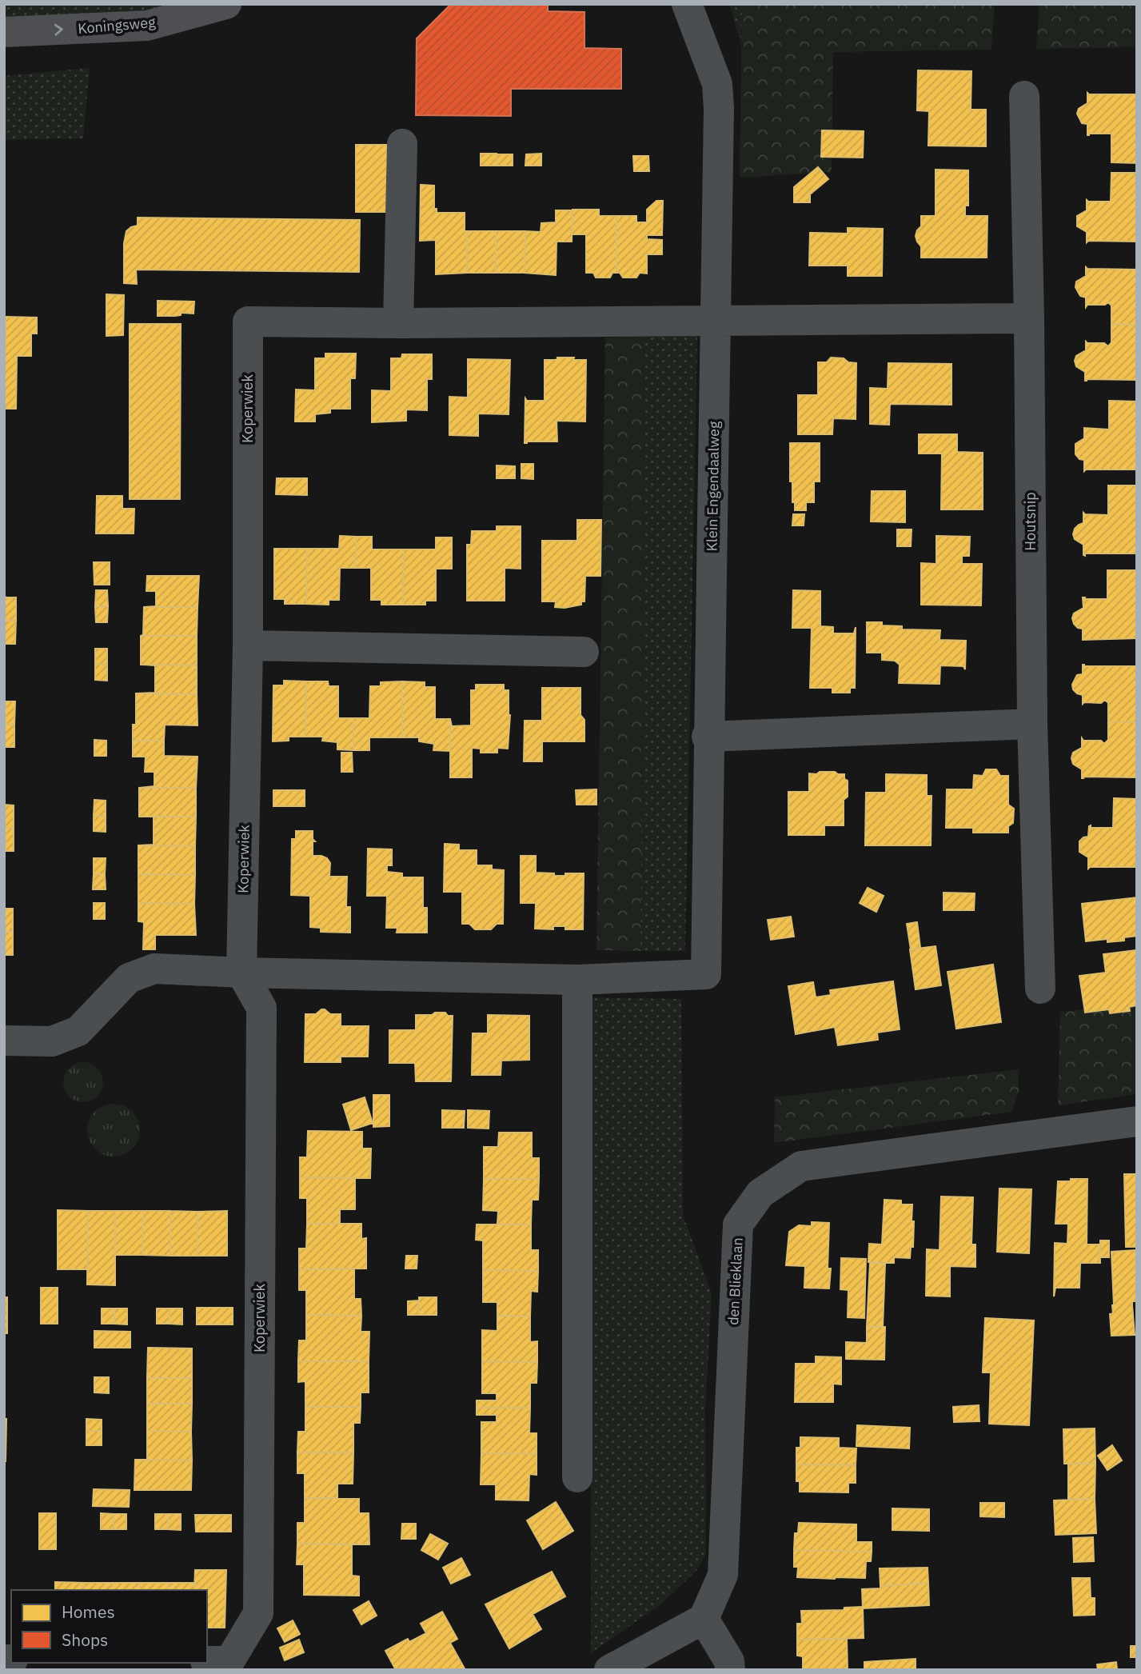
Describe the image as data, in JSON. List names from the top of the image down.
{
  "streets": {
    "main road": ["Koningsweg"],
    "street": [
      "Koperwiek",
      "Klein Engendaalweg",
      "Houtsnip",
      "den Blieklaan"
    ]
  },
  "crossings": [
    ["Koperwiek", "Klein Engendaalweg"]
  ],
  "one_way": ["Koningsweg"],
  "legend": ["Homes", "Shops"]
}
